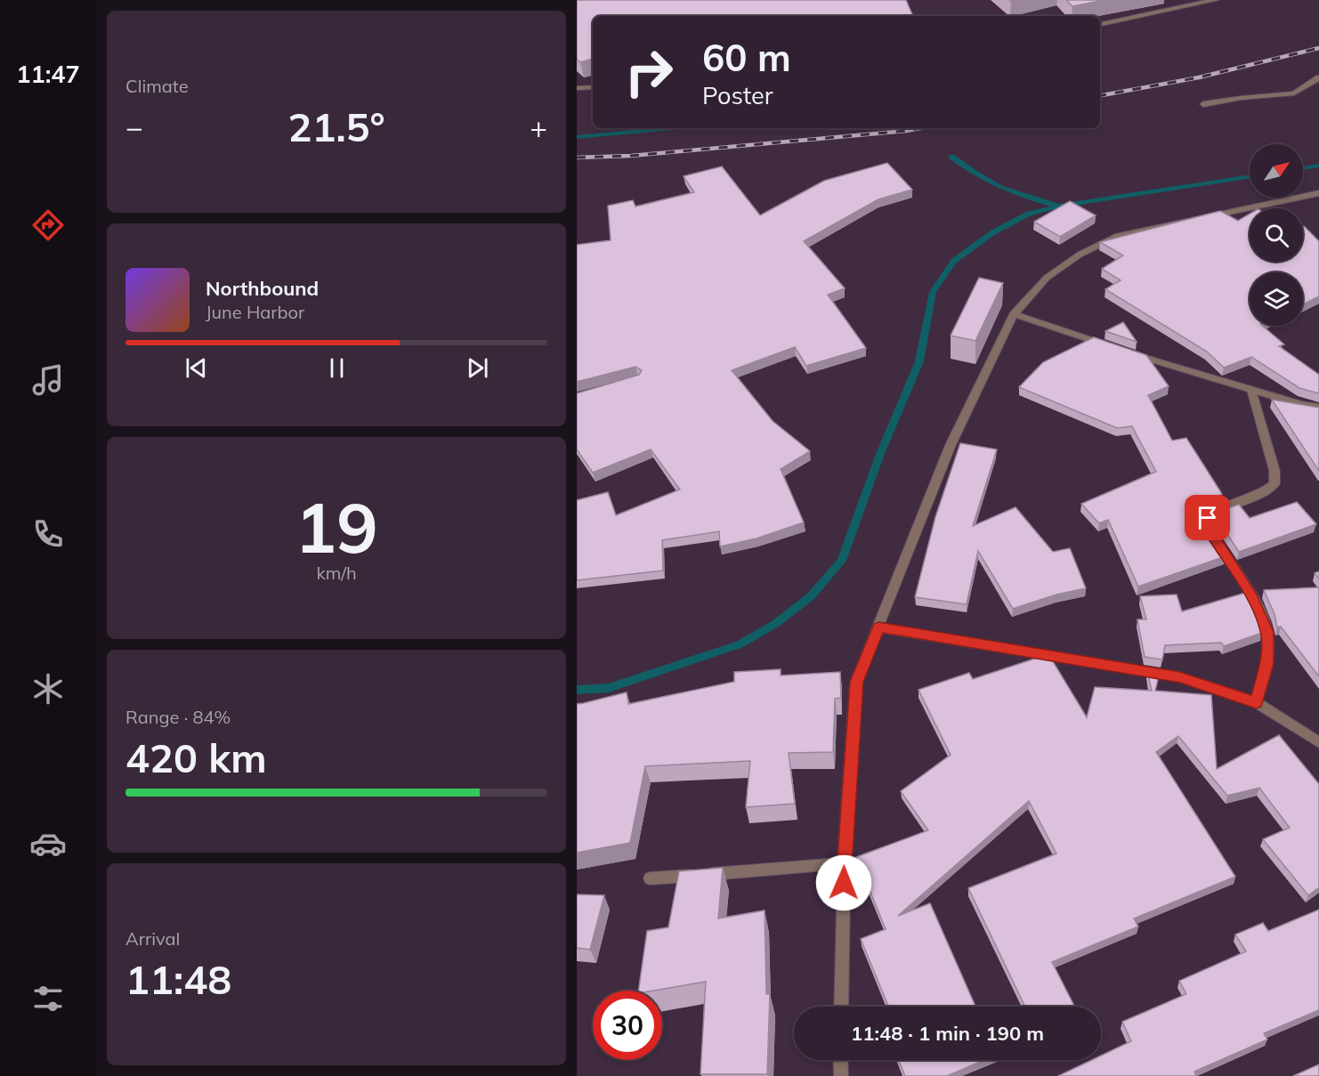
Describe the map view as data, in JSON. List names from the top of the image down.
{
  "north": "top right",
  "page": {
    "tabs": "11:47",
    "tile": [
      "Climate",
      ["19", "km/h"],
      ["Range · 84%", "420 km"],
      ["Arrival", "11:48"]
    ],
    "turn": ["60 m", "Poster"],
    "heat": ["−", "21.5°", "+"],
    "song": ["Northbound", "June Harbor"],
    "limit": "30",
    "trip": "11:48 · 1 min · 190 m"
  }
}
